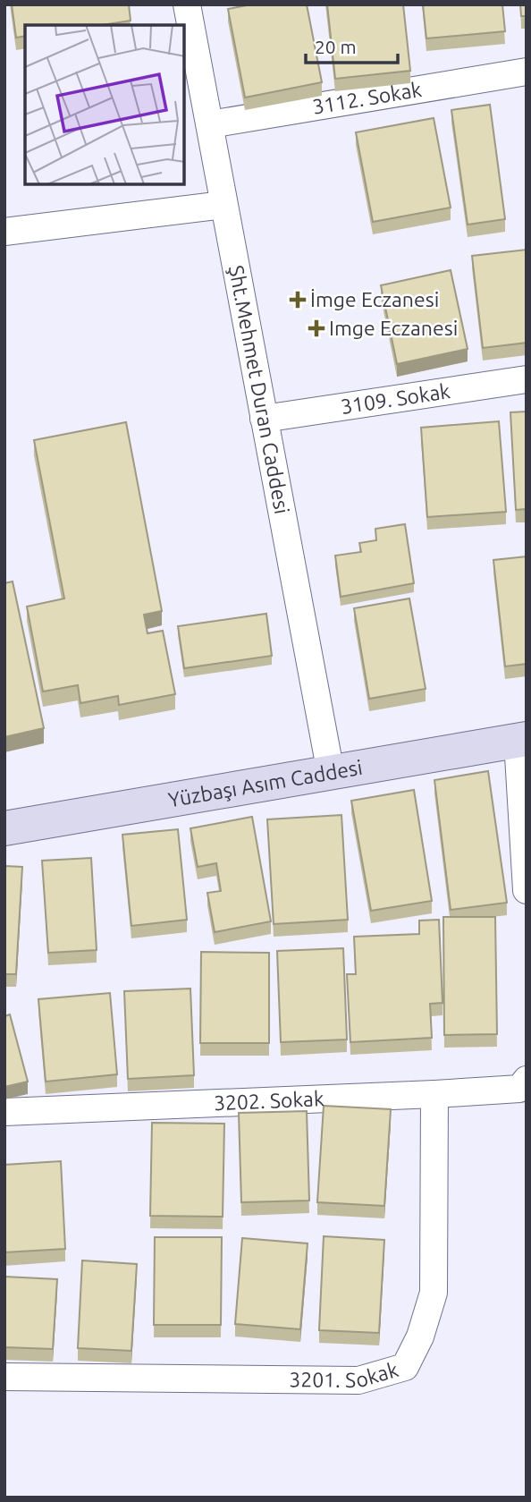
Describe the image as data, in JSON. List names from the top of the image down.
{
  "streets": {
    "main road": ["Yüzbaşı Asım Caddesi"],
    "street": [
      "3112. Sokak",
      "Şht.Mehmet Duran Caddesi",
      "3109. Sokak",
      "3202. Sokak",
      "3201. Sokak"
    ]
  },
  "crossings": [
    ["3112. Sokak", "Şht.Mehmet Duran Caddesi"],
    ["Şht.Mehmet Duran Caddesi", "3109. Sokak"],
    ["Şht.Mehmet Duran Caddesi", "Yüzbaşı Asım Caddesi"],
    ["3202. Sokak", "3201. Sokak"]
  ],
  "places": {
    "health": ["İmge Eczanesi", "Imge Eczanesi"]
  },
  "scale_bar": "20 m"
}
